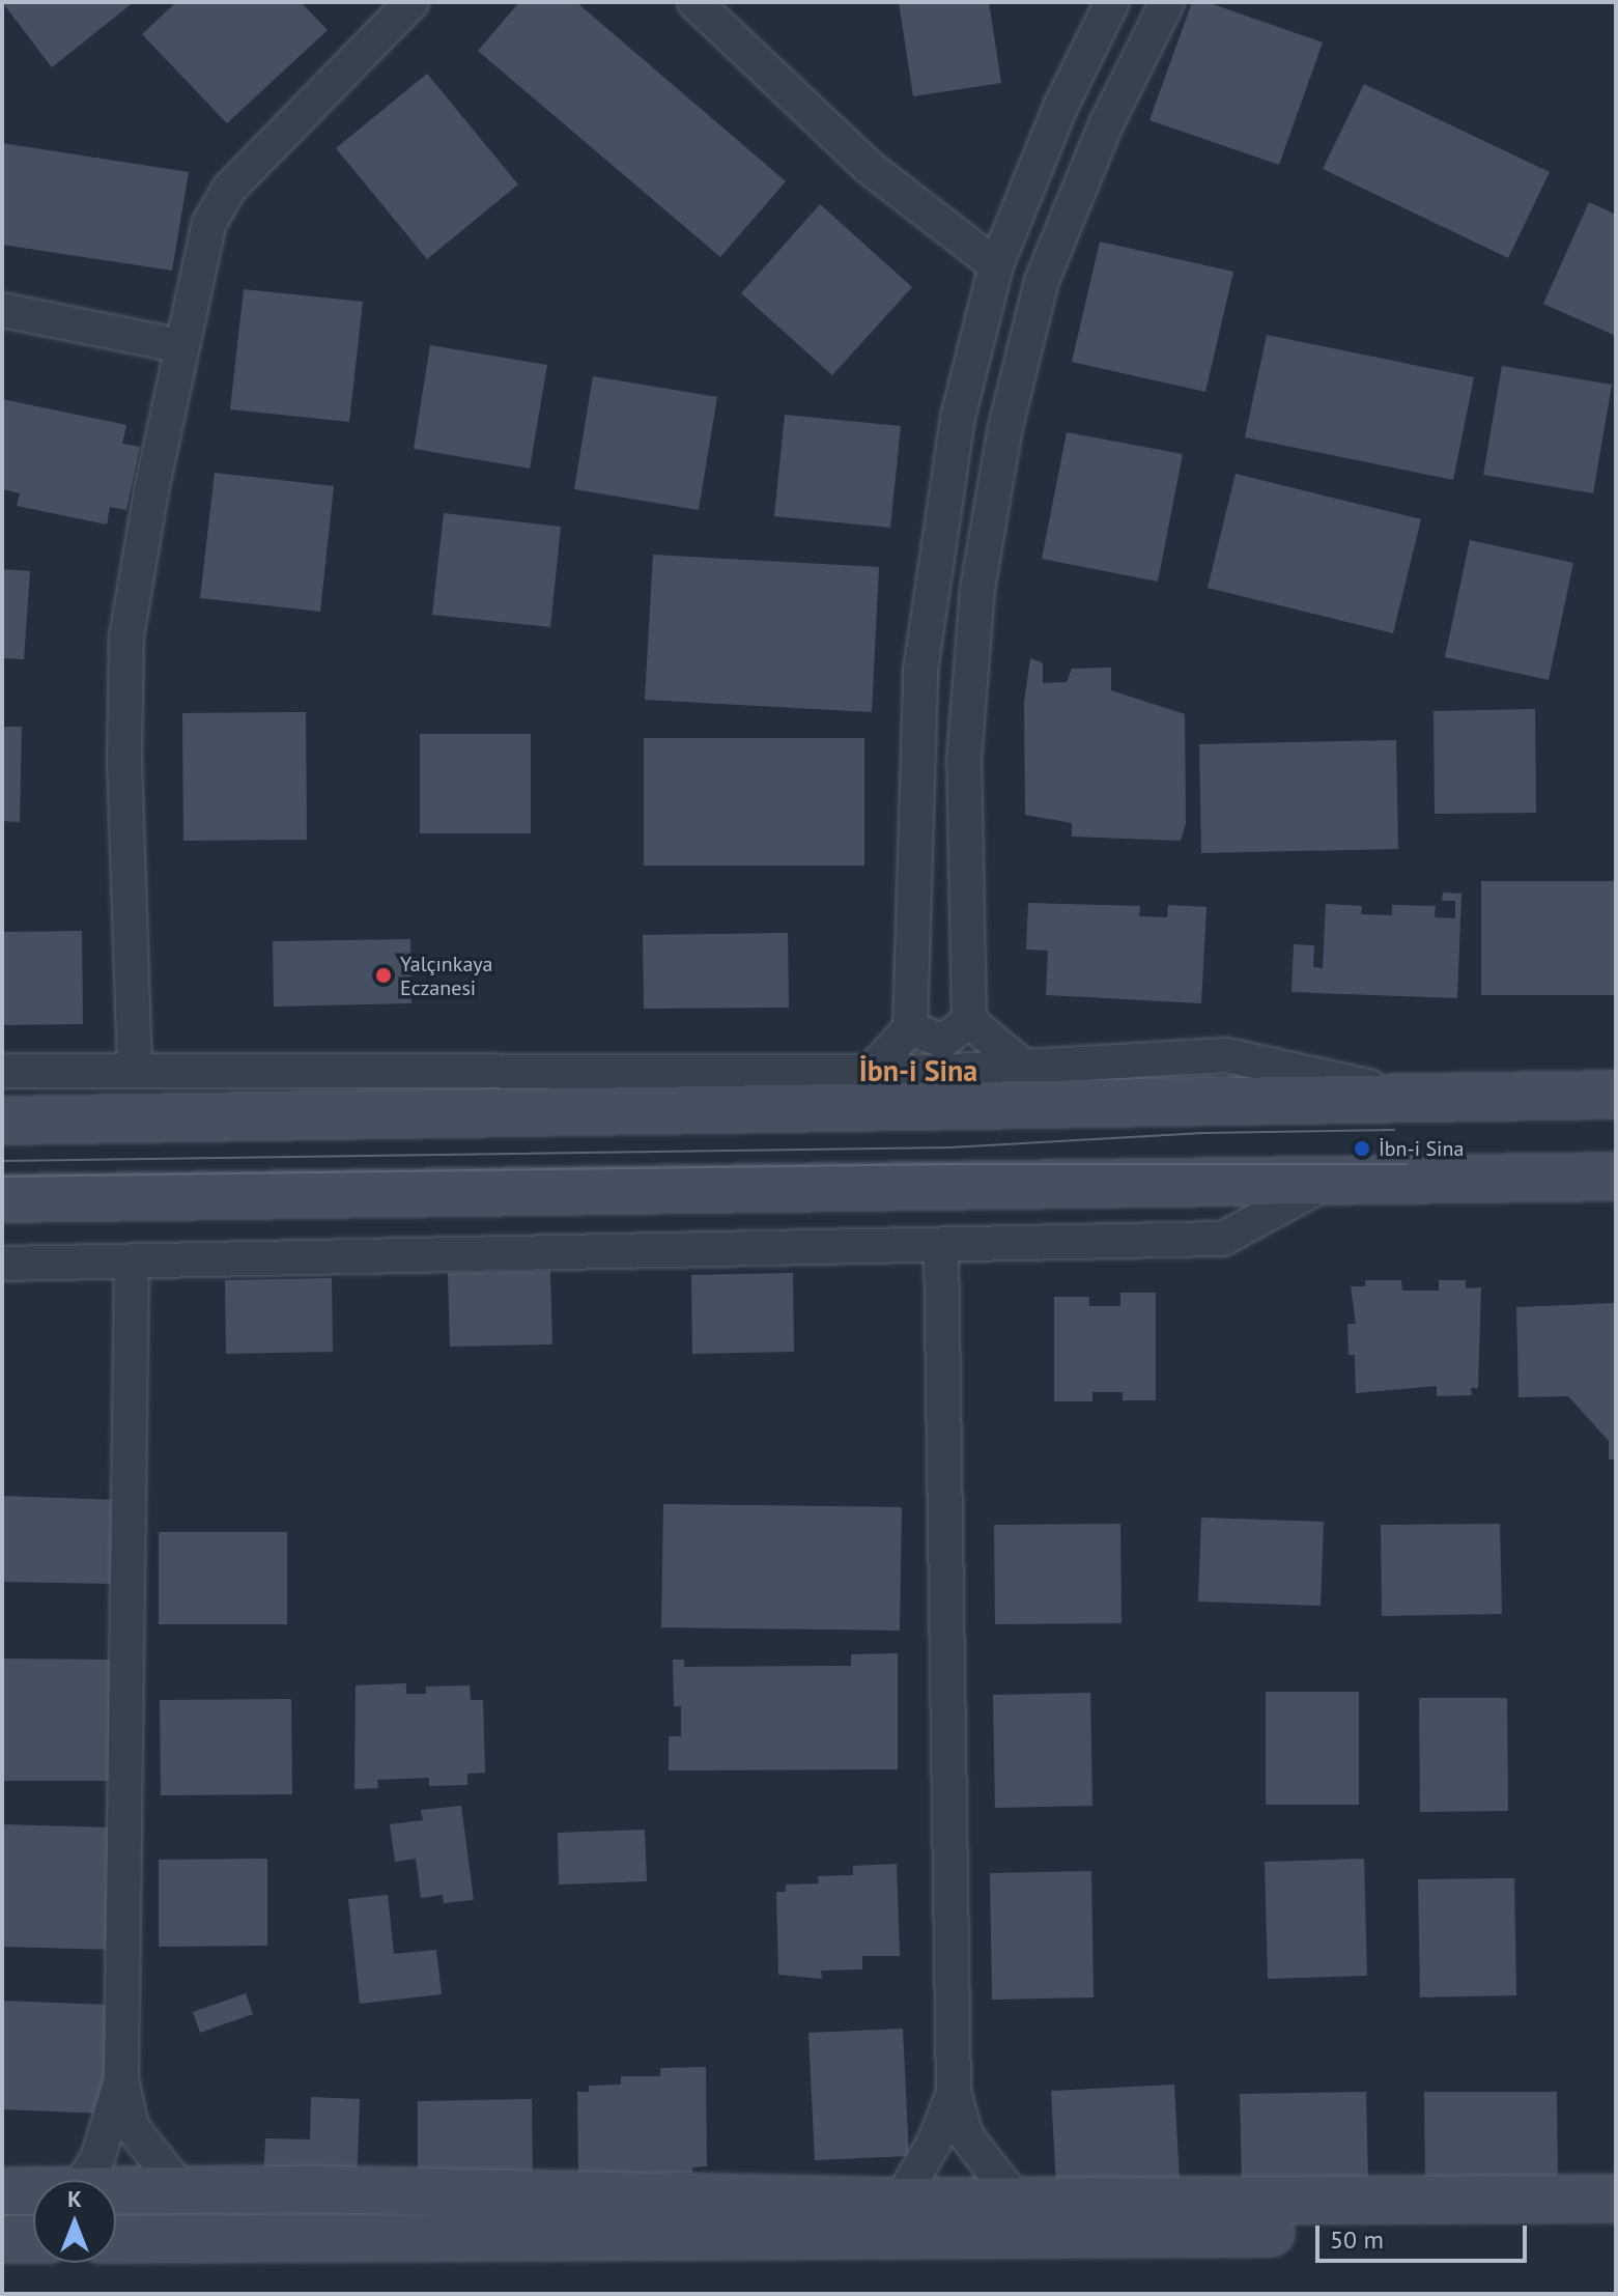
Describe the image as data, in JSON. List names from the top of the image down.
{
  "districts": ["İbn-i Sina"],
  "places": ["Yalçınkaya Eczanesi", "İbn-i Sina"],
  "scale_bar": "50 m",
  "north": "top"
}
